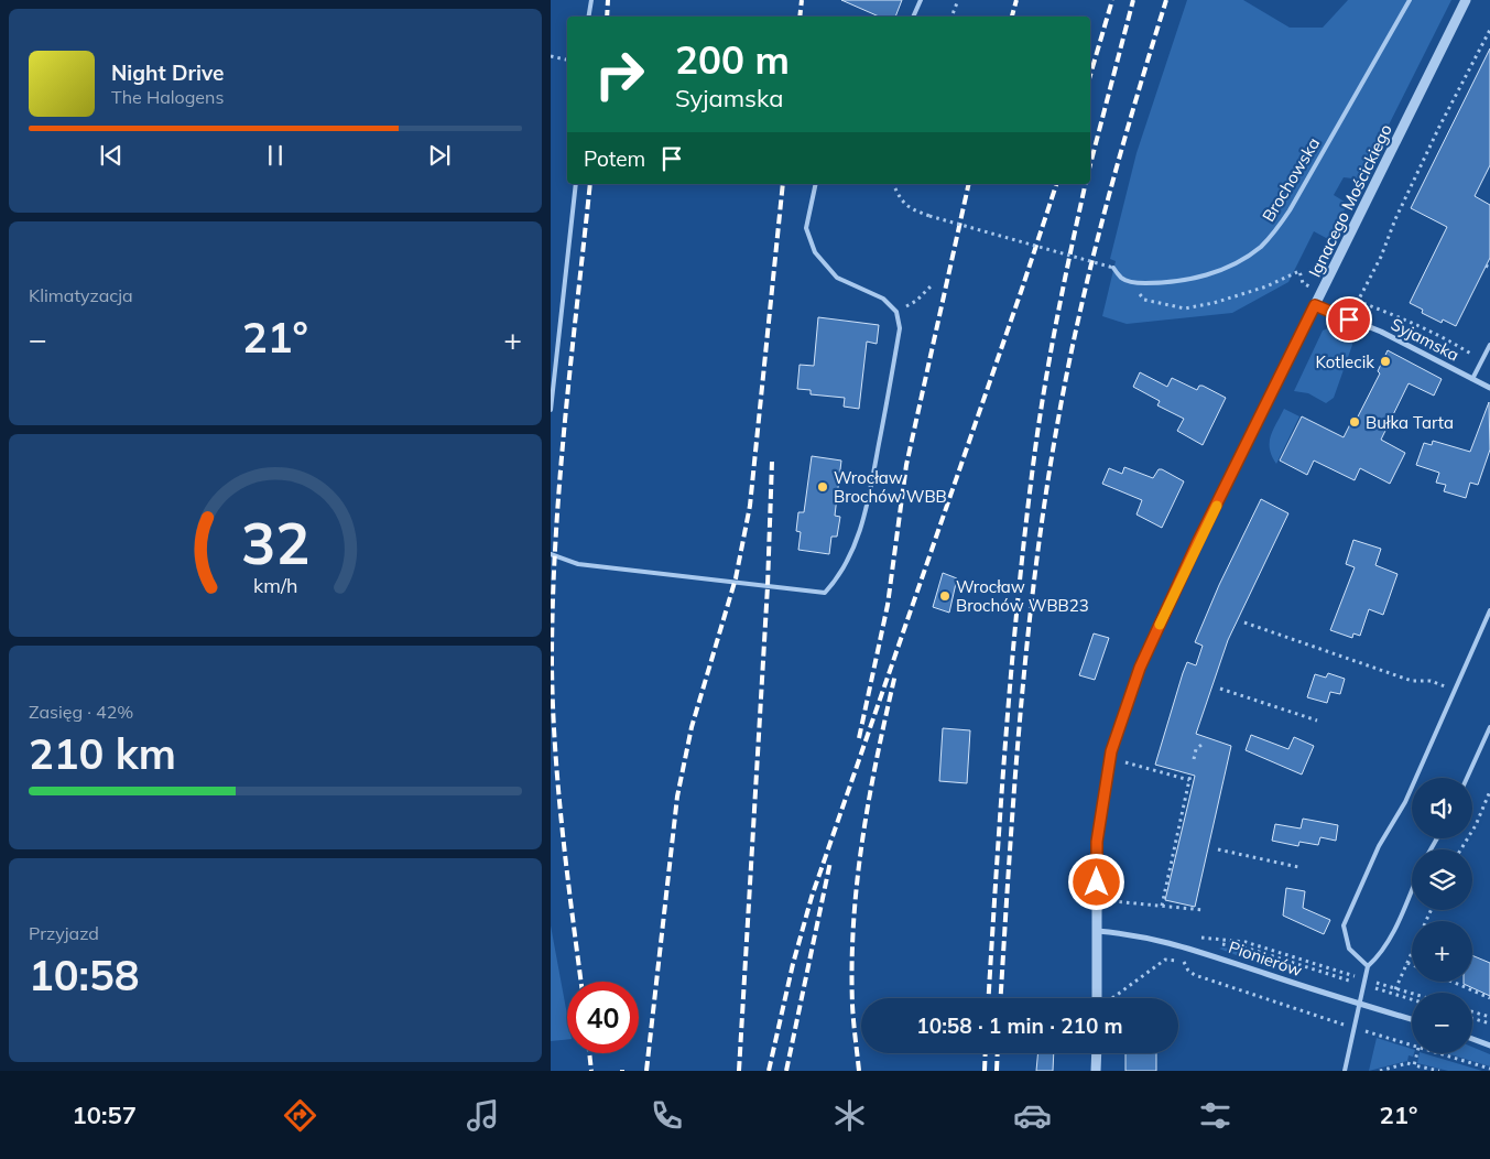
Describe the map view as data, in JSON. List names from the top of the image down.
{
  "streets": {
    "street": ["Ignacego Mościckiego", "Syjamska", "Pionierów"],
    "lane": ["Brochowska"]
  },
  "crossings": [
    ["Ignacego Mościckiego", "Syjamska"],
    ["Ignacego Mościckiego", "Pionierów"]
  ],
  "places": [
    "Kotlecik",
    "Bułka Tarta",
    "Wrocław Brochów WBB",
    "Wrocław Brochów WBB23"
  ],
  "page": {
    "turn": ["200 m", "Syjamska"],
    "song": ["Night Drive", "The Halogens"],
    "then": "Potem",
    "tile": [
      "Klimatyzacja",
      ["Zasięg · 42%", "210 km"],
      ["Przyjazd", "10:58"]
    ],
    "heat": ["−", "21°", "+"],
    "map_buttons": ["+", "−"],
    "limit": "40",
    "trip": "10:58 · 1 min · 210 m",
    "tabs": ["10:57", "21°"],
    "gauge": ["32", "km/h"]
  }
}
